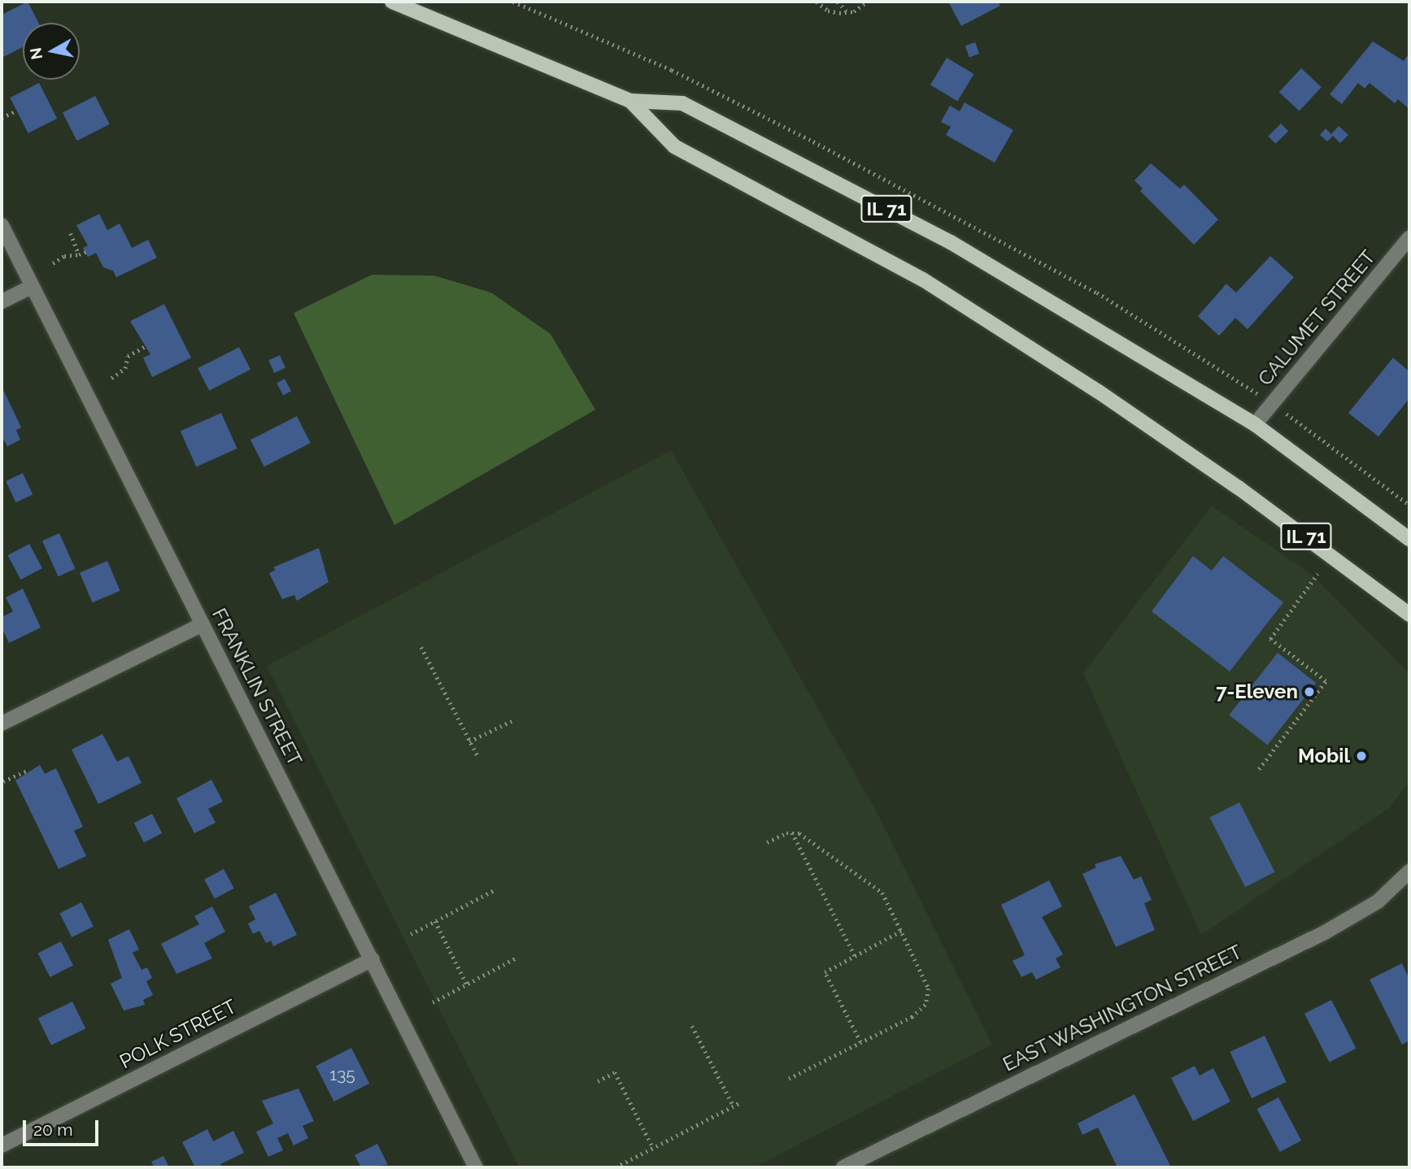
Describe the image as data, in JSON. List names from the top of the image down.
{
  "streets": {
    "main road": ["IL 71"],
    "street": [
      "CALUMET STREET",
      "FRANKLIN STREET",
      "EAST WASHINGTON STREET",
      "POLK STREET"
    ]
  },
  "crossings": [
    ["IL 71", "CALUMET STREET"],
    ["FRANKLIN STREET", "POLK STREET"]
  ],
  "places": ["7-Eleven", "Mobil"],
  "house_numbers": ["135"],
  "scale_bar": "20 m",
  "north": "left"
}
